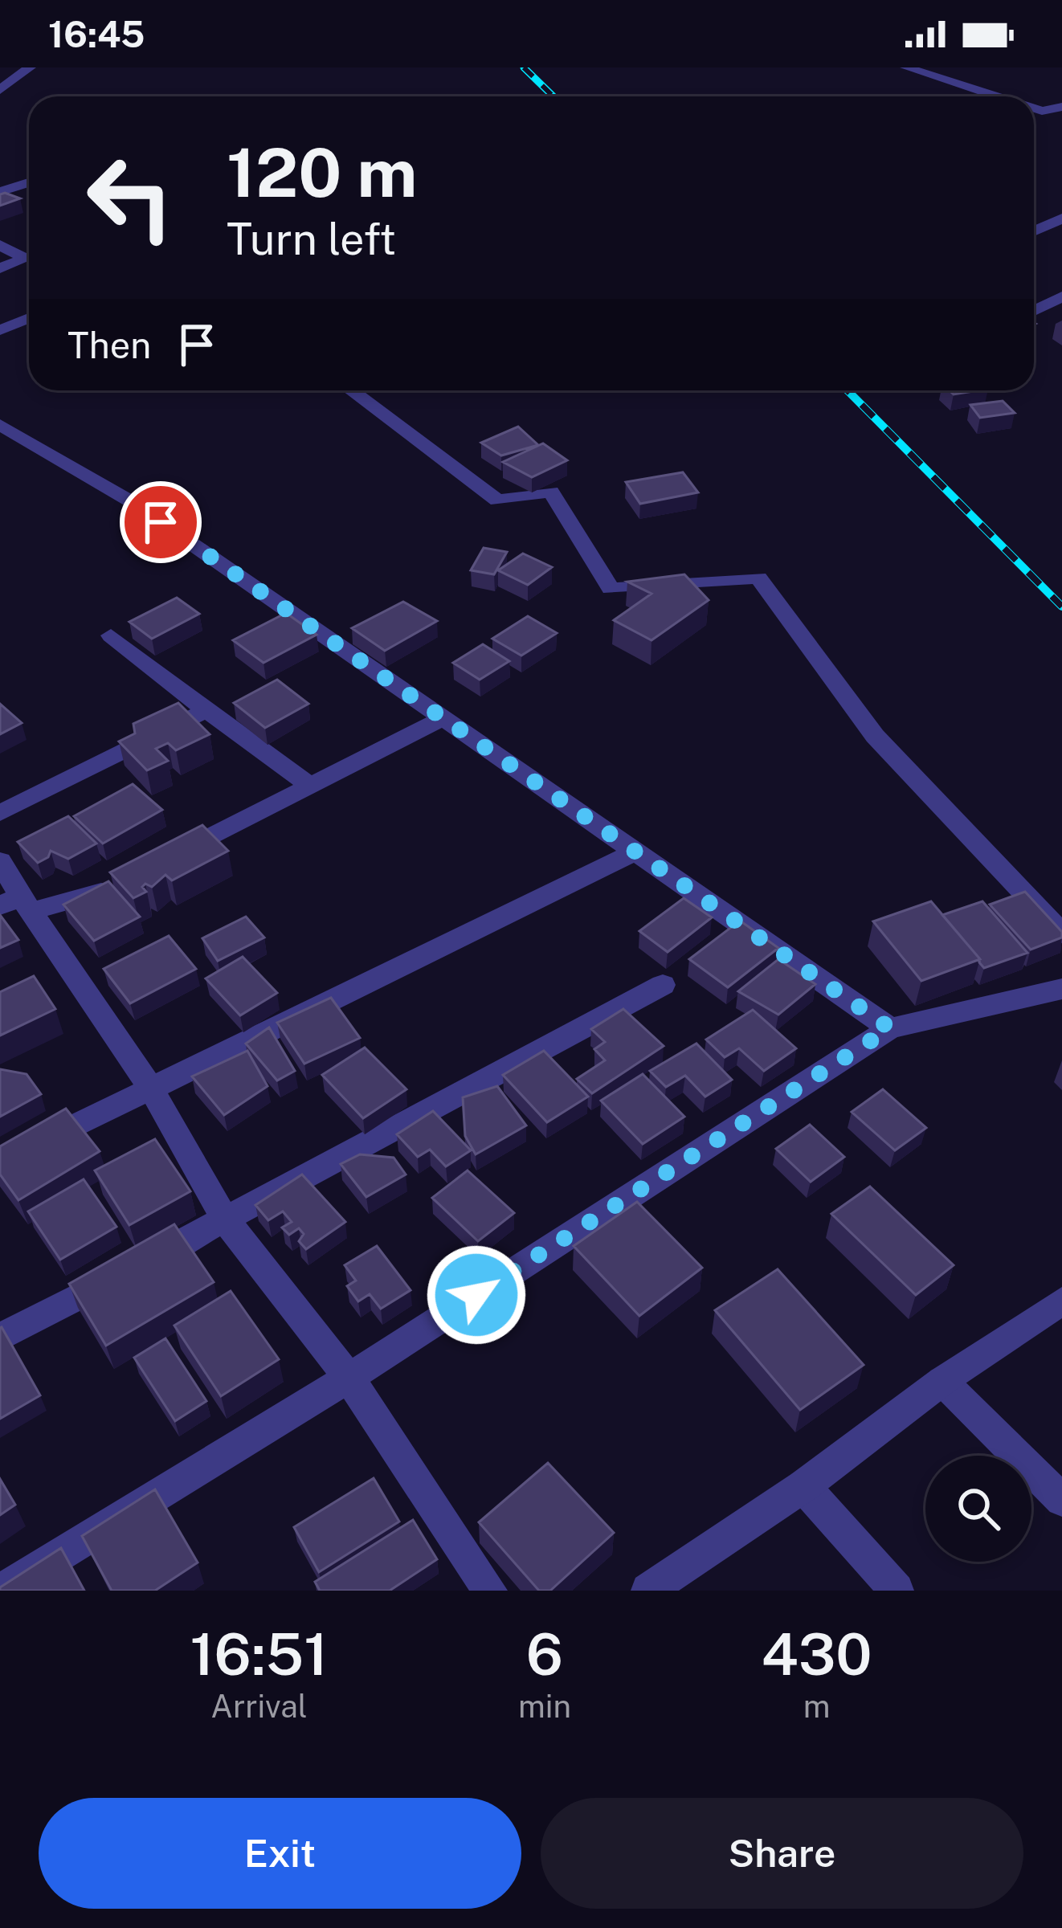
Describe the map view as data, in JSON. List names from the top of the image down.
{
  "page": {
    "status": "16:45",
    "turn": ["120 m", "Turn left"],
    "then": "Then",
    "eta": [
      "16:51",
      "Arrival",
      "6",
      "min",
      "430",
      "m"
    ],
    "buttons": ["Exit", "Share"]
  }
}
